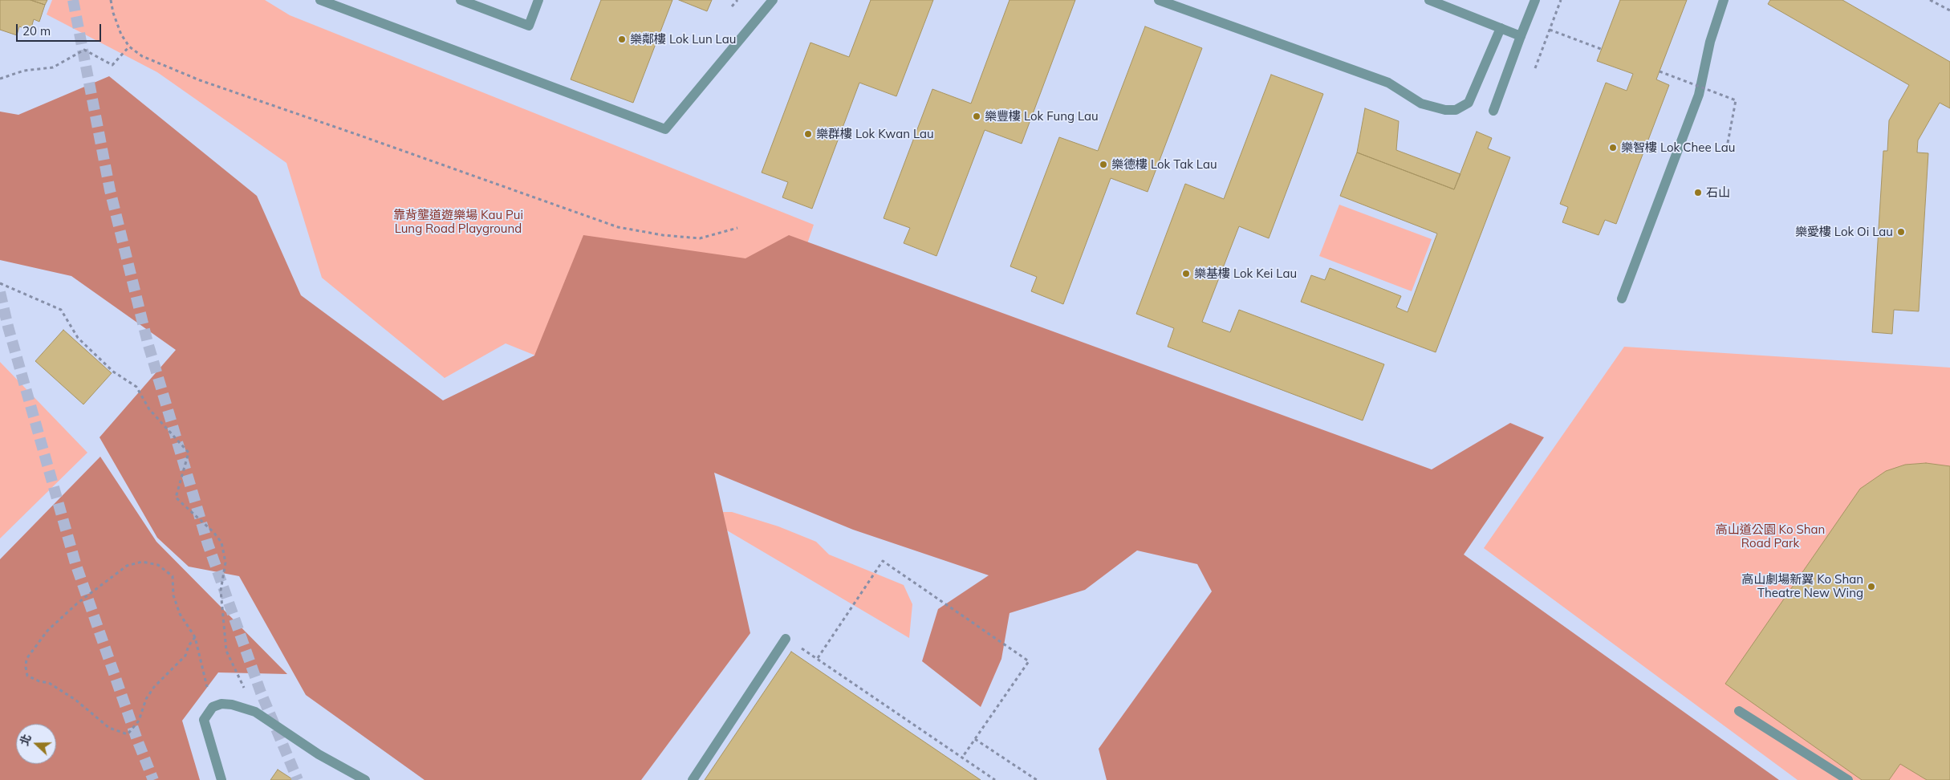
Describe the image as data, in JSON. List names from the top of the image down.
{
  "parks": ["靠背壟道遊樂場 Kau Pui Lung Road Playground", "高山道公園 Ko Shan Road Park"],
  "places": [
    "樂鄰樓 Lok Lun Lau",
    "樂豐樓 Lok Fung Lau",
    "樂群樓 Lok Kwan Lau",
    "樂智樓 Lok Chee Lau",
    "樂德樓 Lok Tak Lau",
    "石山",
    "樂愛樓 Lok Oi Lau",
    "樂基樓 Lok Kei Lau",
    "高山劇場新翼 Ko Shan Theatre New Wing"
  ],
  "scale_bar": "20 m",
  "north": "left"
}
